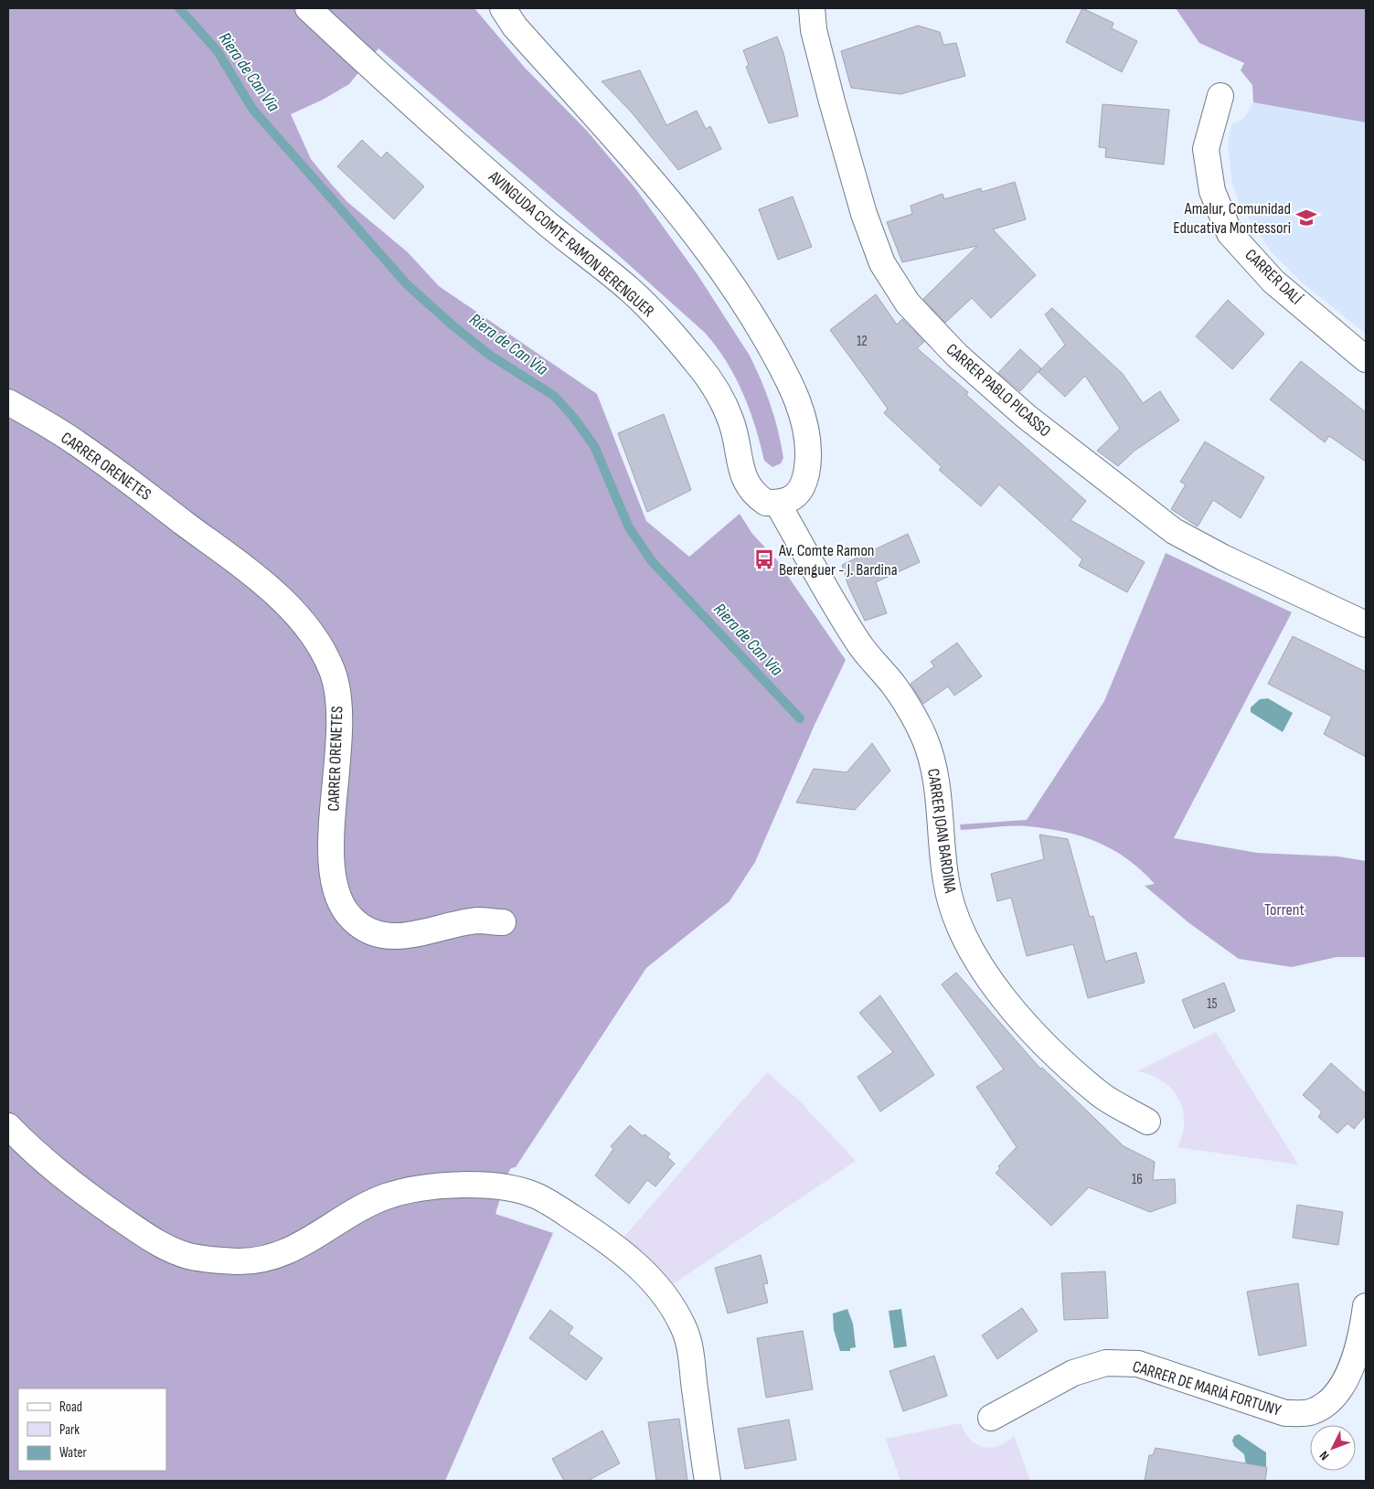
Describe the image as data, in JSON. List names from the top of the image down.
{
  "streets": {
    "street": [
      "AVINGUDA COMTE RAMON BERENGUER",
      "CARRER DALÍ",
      "CARRER PABLO PICASSO",
      "CARRER ORENETES",
      "CARRER JOAN BARDINA",
      "CARRER DE MARIÀ FORTUNY"
    ]
  },
  "crossings": [
    ["AVINGUDA COMTE RAMON BERENGUER", "CARRER JOAN BARDINA"]
  ],
  "water": ["Riera de Can Via"],
  "parks": ["Torrent"],
  "places": {
    "school or university": ["Amalur, Comunidad Educativa Montessori"],
    "bus stop": ["Av. Comte Ramon Berenguer - J. Bardina"]
  },
  "house_numbers": ["12", "15", "16"],
  "legend": ["Road", "Park", "Water"],
  "north": "bottom left"
}
